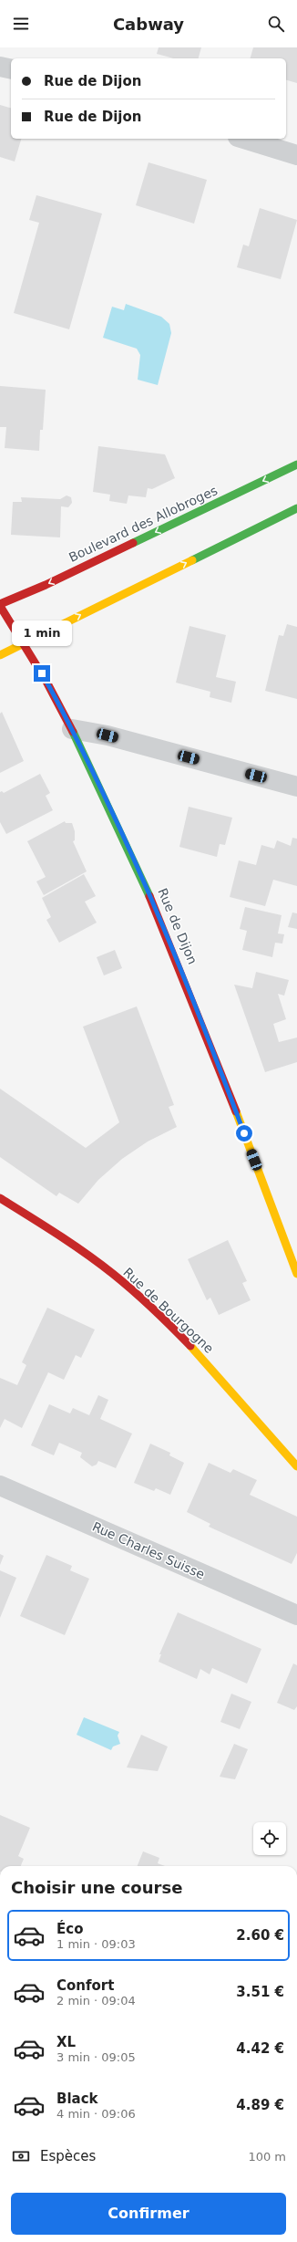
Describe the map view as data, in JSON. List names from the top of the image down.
{
  "streets": {
    "street": [
      "Boulevard des Allobroges",
      "Rue de Dijon",
      "Rue de Bourgogne",
      "Rue Charles Suisse"
    ]
  },
  "crossings": [
    ["Boulevard des Allobroges", "Rue de Dijon"]
  ],
  "page": {
    "header": "Cabway",
    "banner": ["Rue de Dijon", "Rue de Dijon"],
    "bubble": "1 min",
    "heading": "Choisir une course",
    "list": [
      {
        "name": "Éco",
        "note": "1 min · 09:03",
        "value": "2.60 €"
      },
      {
        "name": "Confort",
        "note": "2 min · 09:04",
        "value": "3.51 €"
      },
      {
        "name": "XL",
        "note": "3 min · 09:05",
        "value": "4.42 €"
      },
      {
        "name": "Black",
        "note": "4 min · 09:06",
        "value": "4.89 €"
      }
    ],
    "pay": ["Espèces", "100 m"],
    "buttons": "Confirmer"
  }
}
